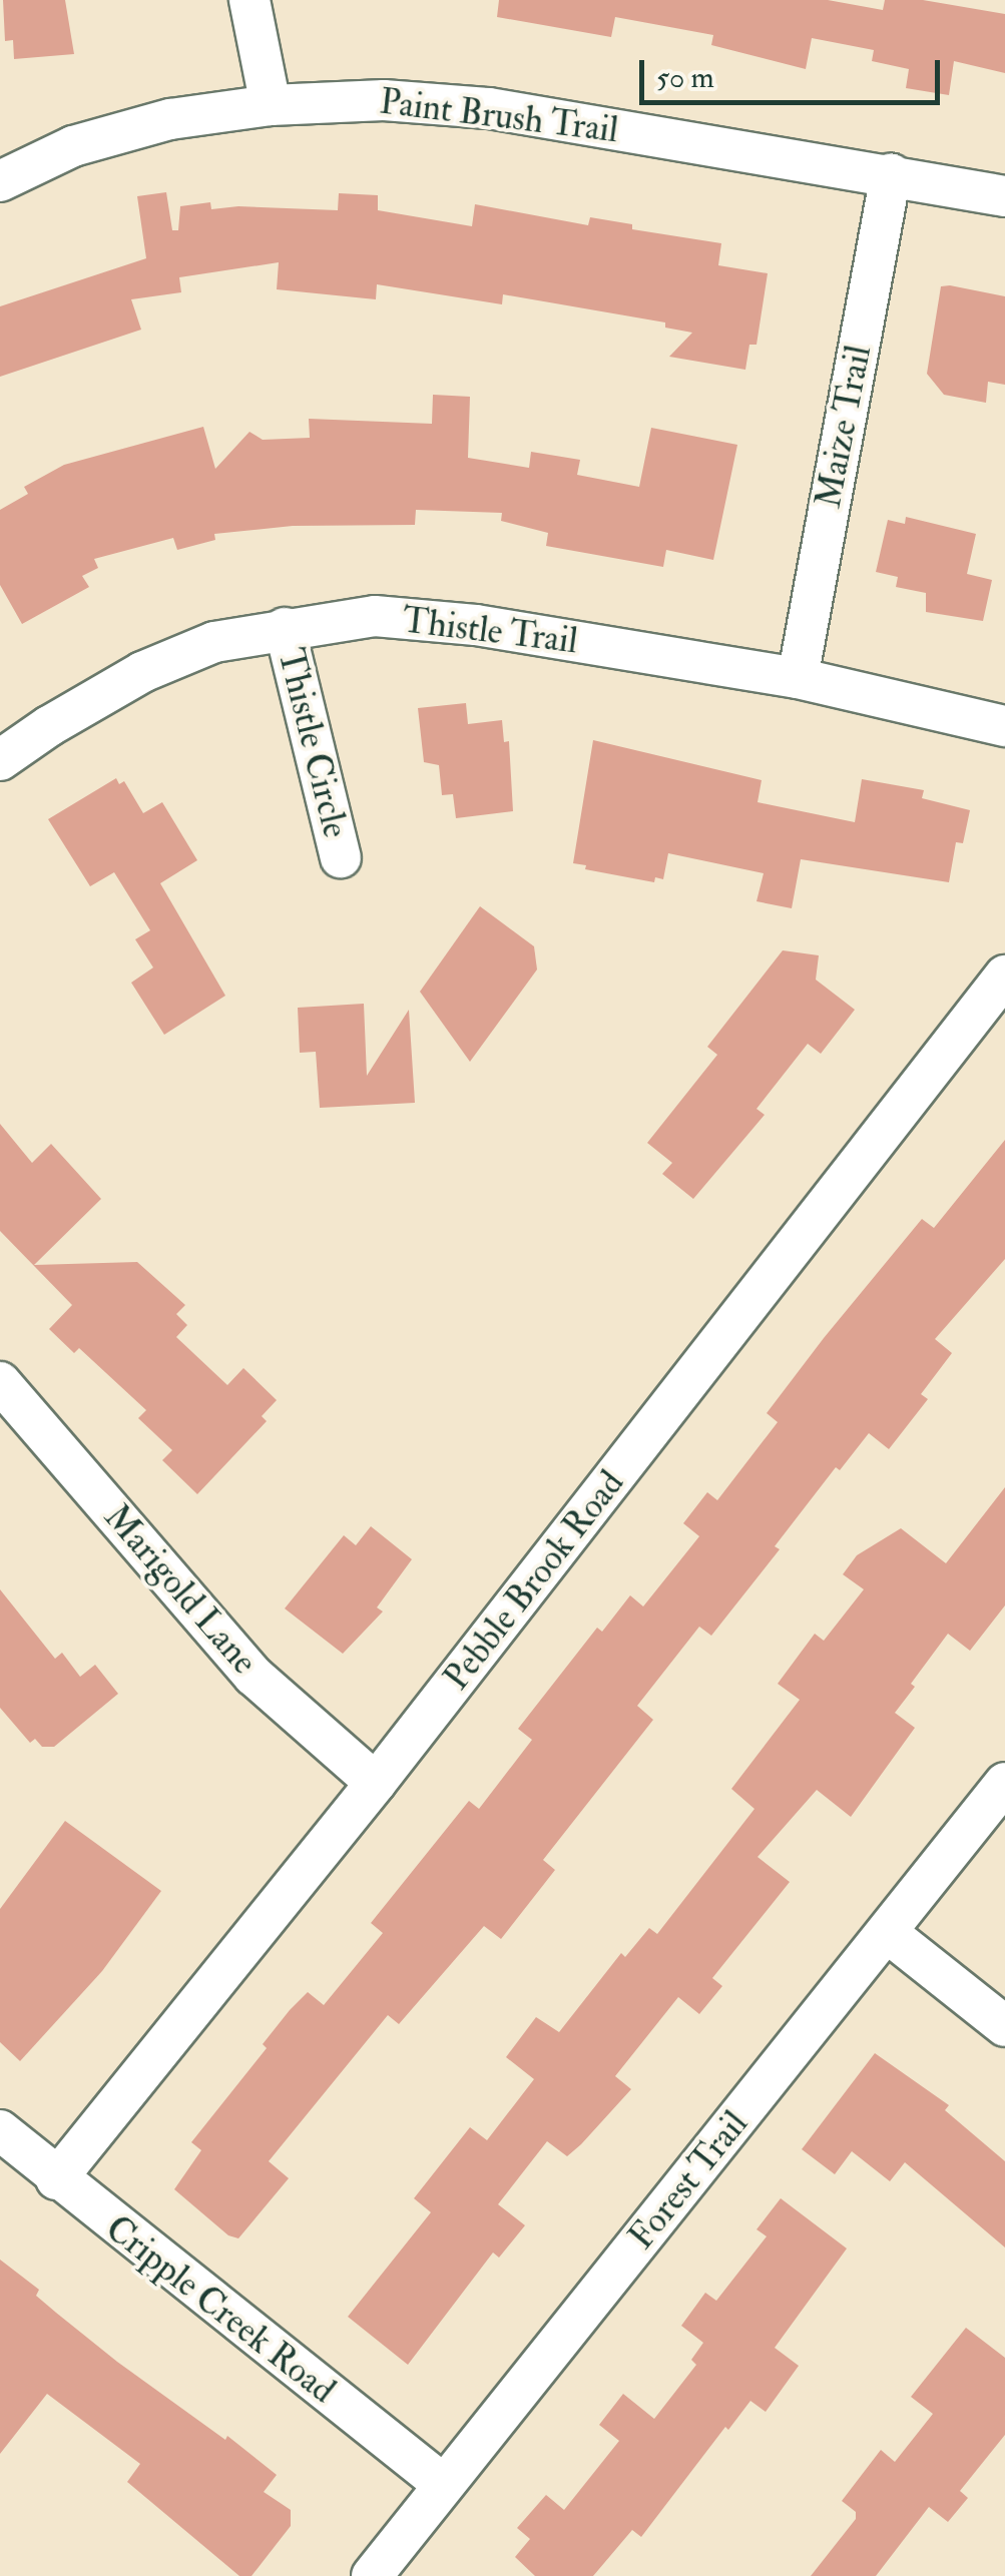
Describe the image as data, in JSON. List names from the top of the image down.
{
  "streets": {
    "street": [
      "Paint Brush Trail",
      "Maize Trail",
      "Thistle Trail",
      "Thistle Circle",
      "Pebble Brook Road",
      "Marigold Lane",
      "Forest Trail",
      "Cripple Creek Road"
    ]
  },
  "crossings": [
    ["Paint Brush Trail", "Maize Trail"],
    ["Maize Trail", "Thistle Trail"],
    ["Thistle Trail", "Thistle Circle"],
    ["Pebble Brook Road", "Marigold Lane"],
    ["Pebble Brook Road", "Cripple Creek Road"],
    ["Forest Trail", "Cripple Creek Road"]
  ],
  "scale_bar": "50 m"
}
